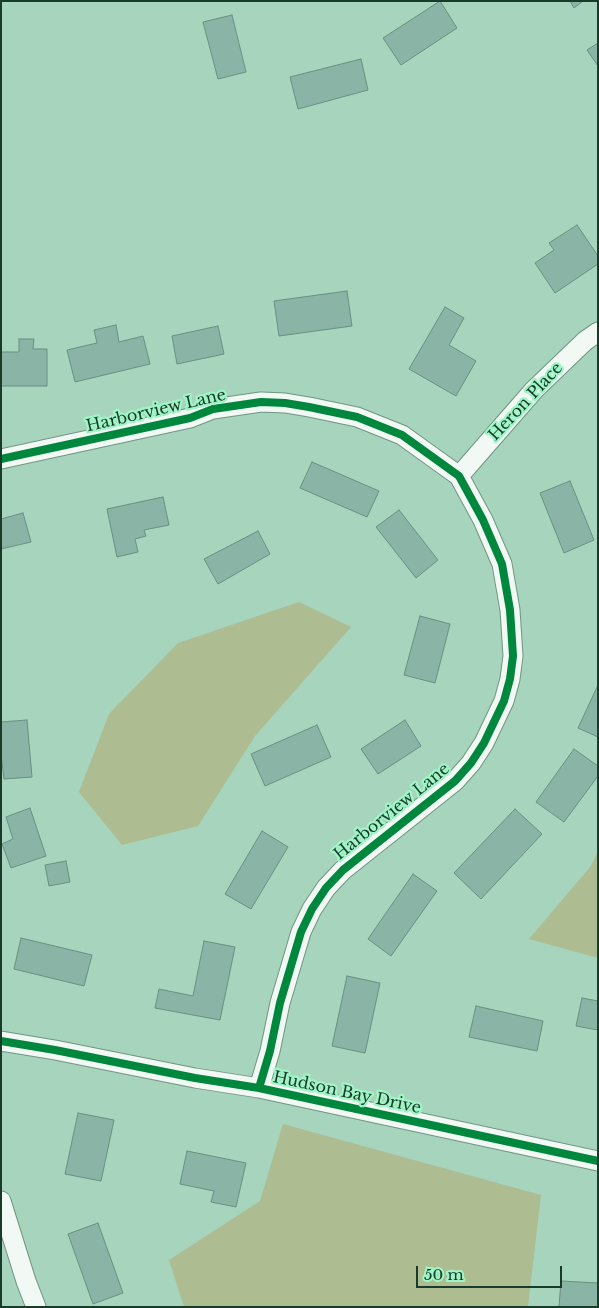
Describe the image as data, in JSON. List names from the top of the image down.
{
  "streets": {
    "street": ["Heron Place", "Harborview Lane", "Hudson Bay Drive"]
  },
  "crossings": [
    ["Heron Place", "Harborview Lane"],
    ["Harborview Lane", "Hudson Bay Drive"]
  ],
  "scale_bar": "50 m"
}
